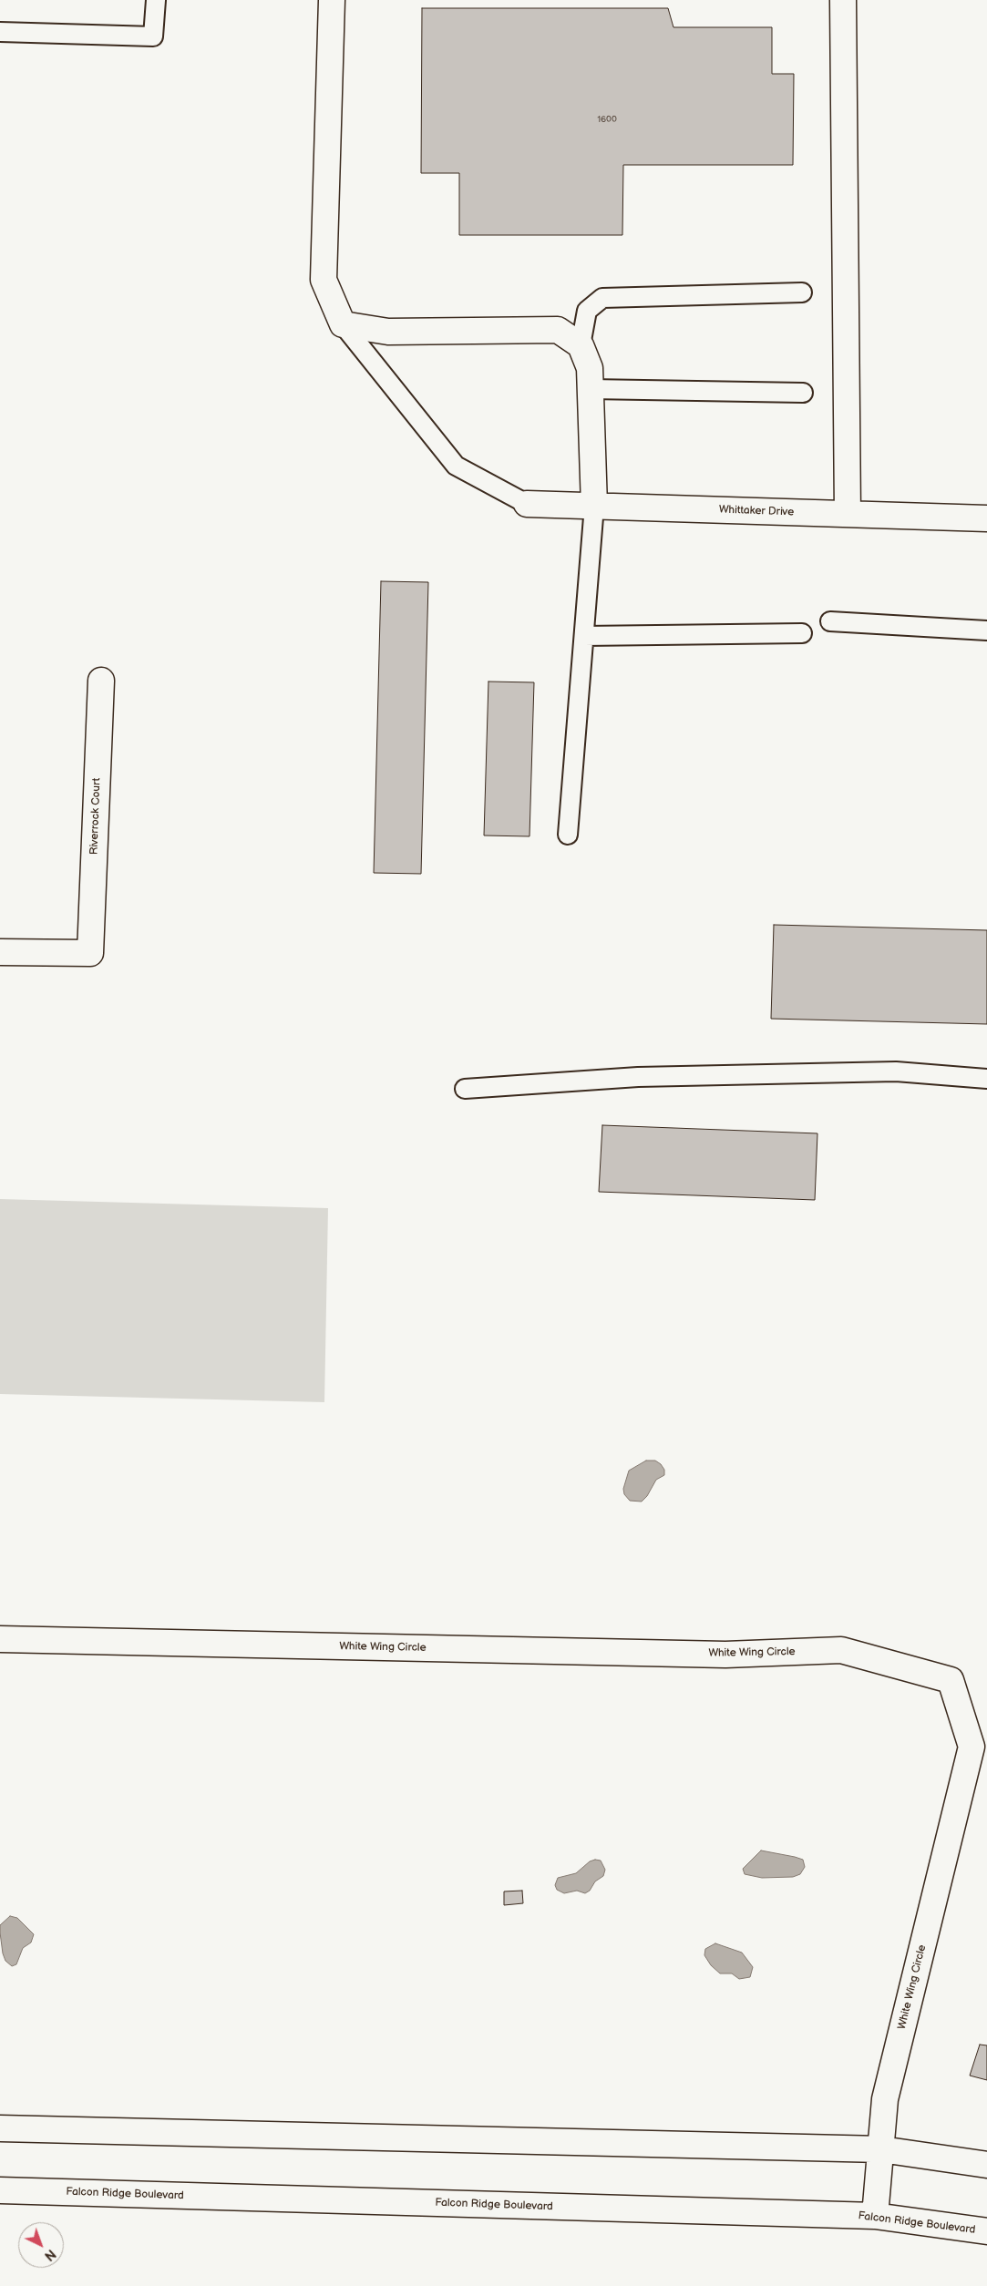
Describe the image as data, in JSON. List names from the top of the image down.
{
  "streets": {
    "street": [
      "Whittaker Drive",
      "Riverrock Court",
      "White Wing Circle",
      "Falcon Ridge Boulevard"
    ]
  },
  "crossings": [
    ["White Wing Circle", "Falcon Ridge Boulevard"]
  ],
  "house_numbers": ["1600"],
  "north": "bottom right"
}
